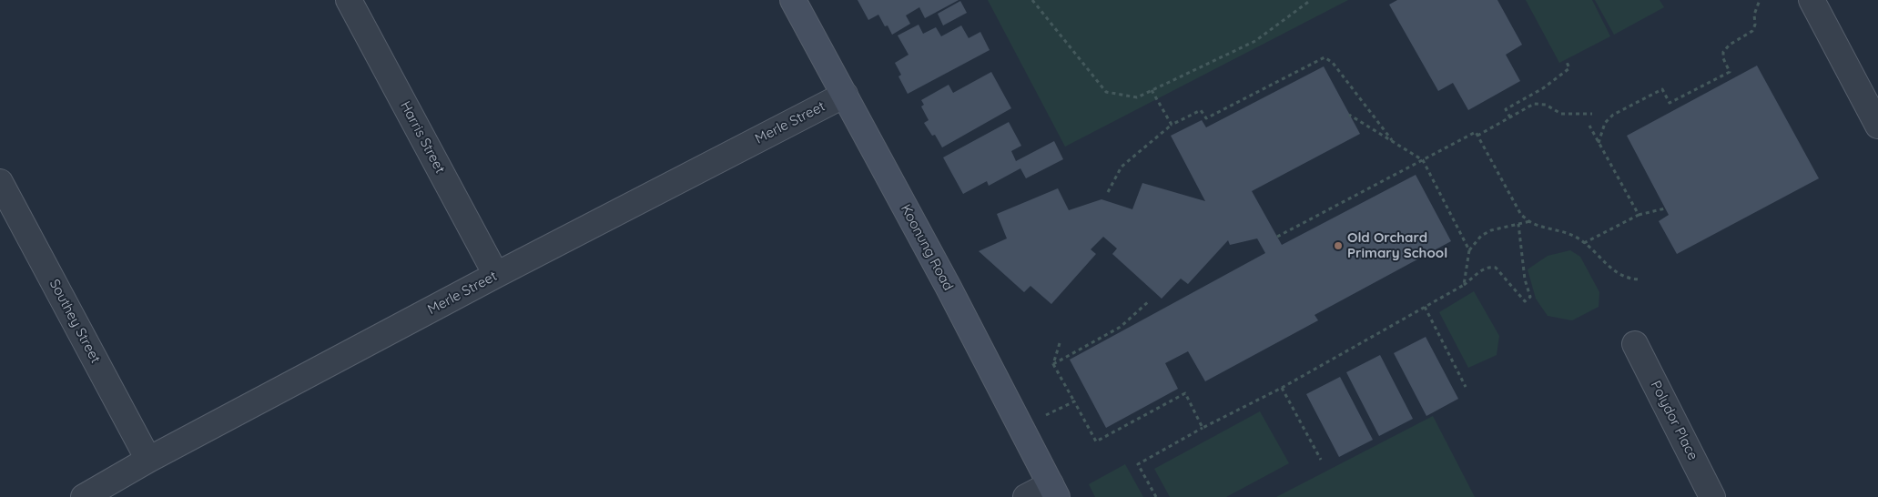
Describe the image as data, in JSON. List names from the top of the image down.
{
  "streets": {
    "street": [
      "Merle Street",
      "Harris Street",
      "Koonung Road",
      "Southey Street",
      "Polydor Place"
    ]
  },
  "crossings": [
    ["Merle Street", "Harris Street"],
    ["Merle Street", "Koonung Road"],
    ["Merle Street", "Southey Street"]
  ],
  "places": ["Old Orchard Primary School"]
}
